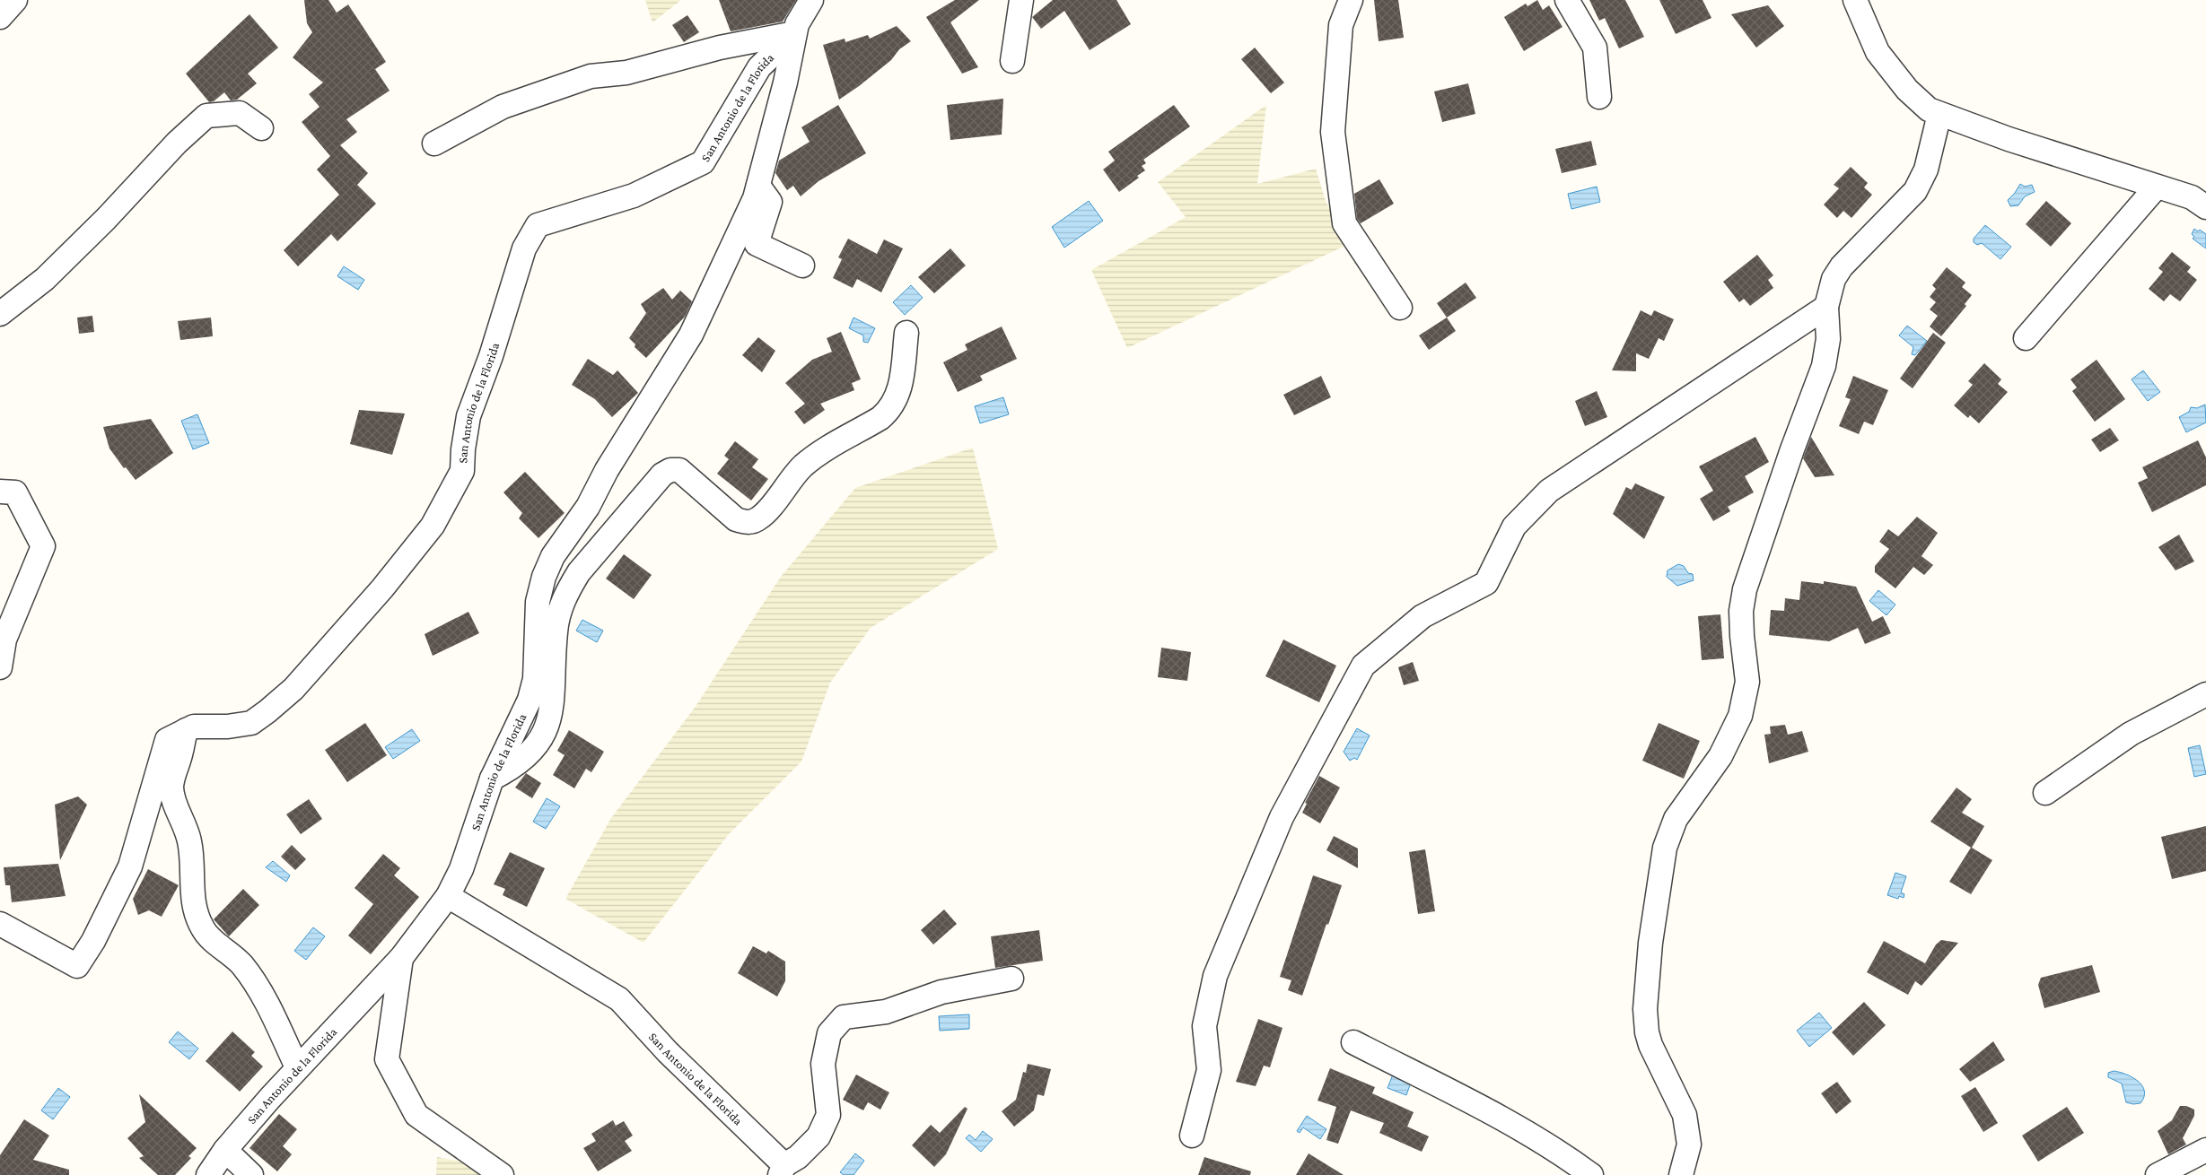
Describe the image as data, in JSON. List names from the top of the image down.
{
  "streets": {
    "street": ["San Antonio de la Florida"]
  }
}
